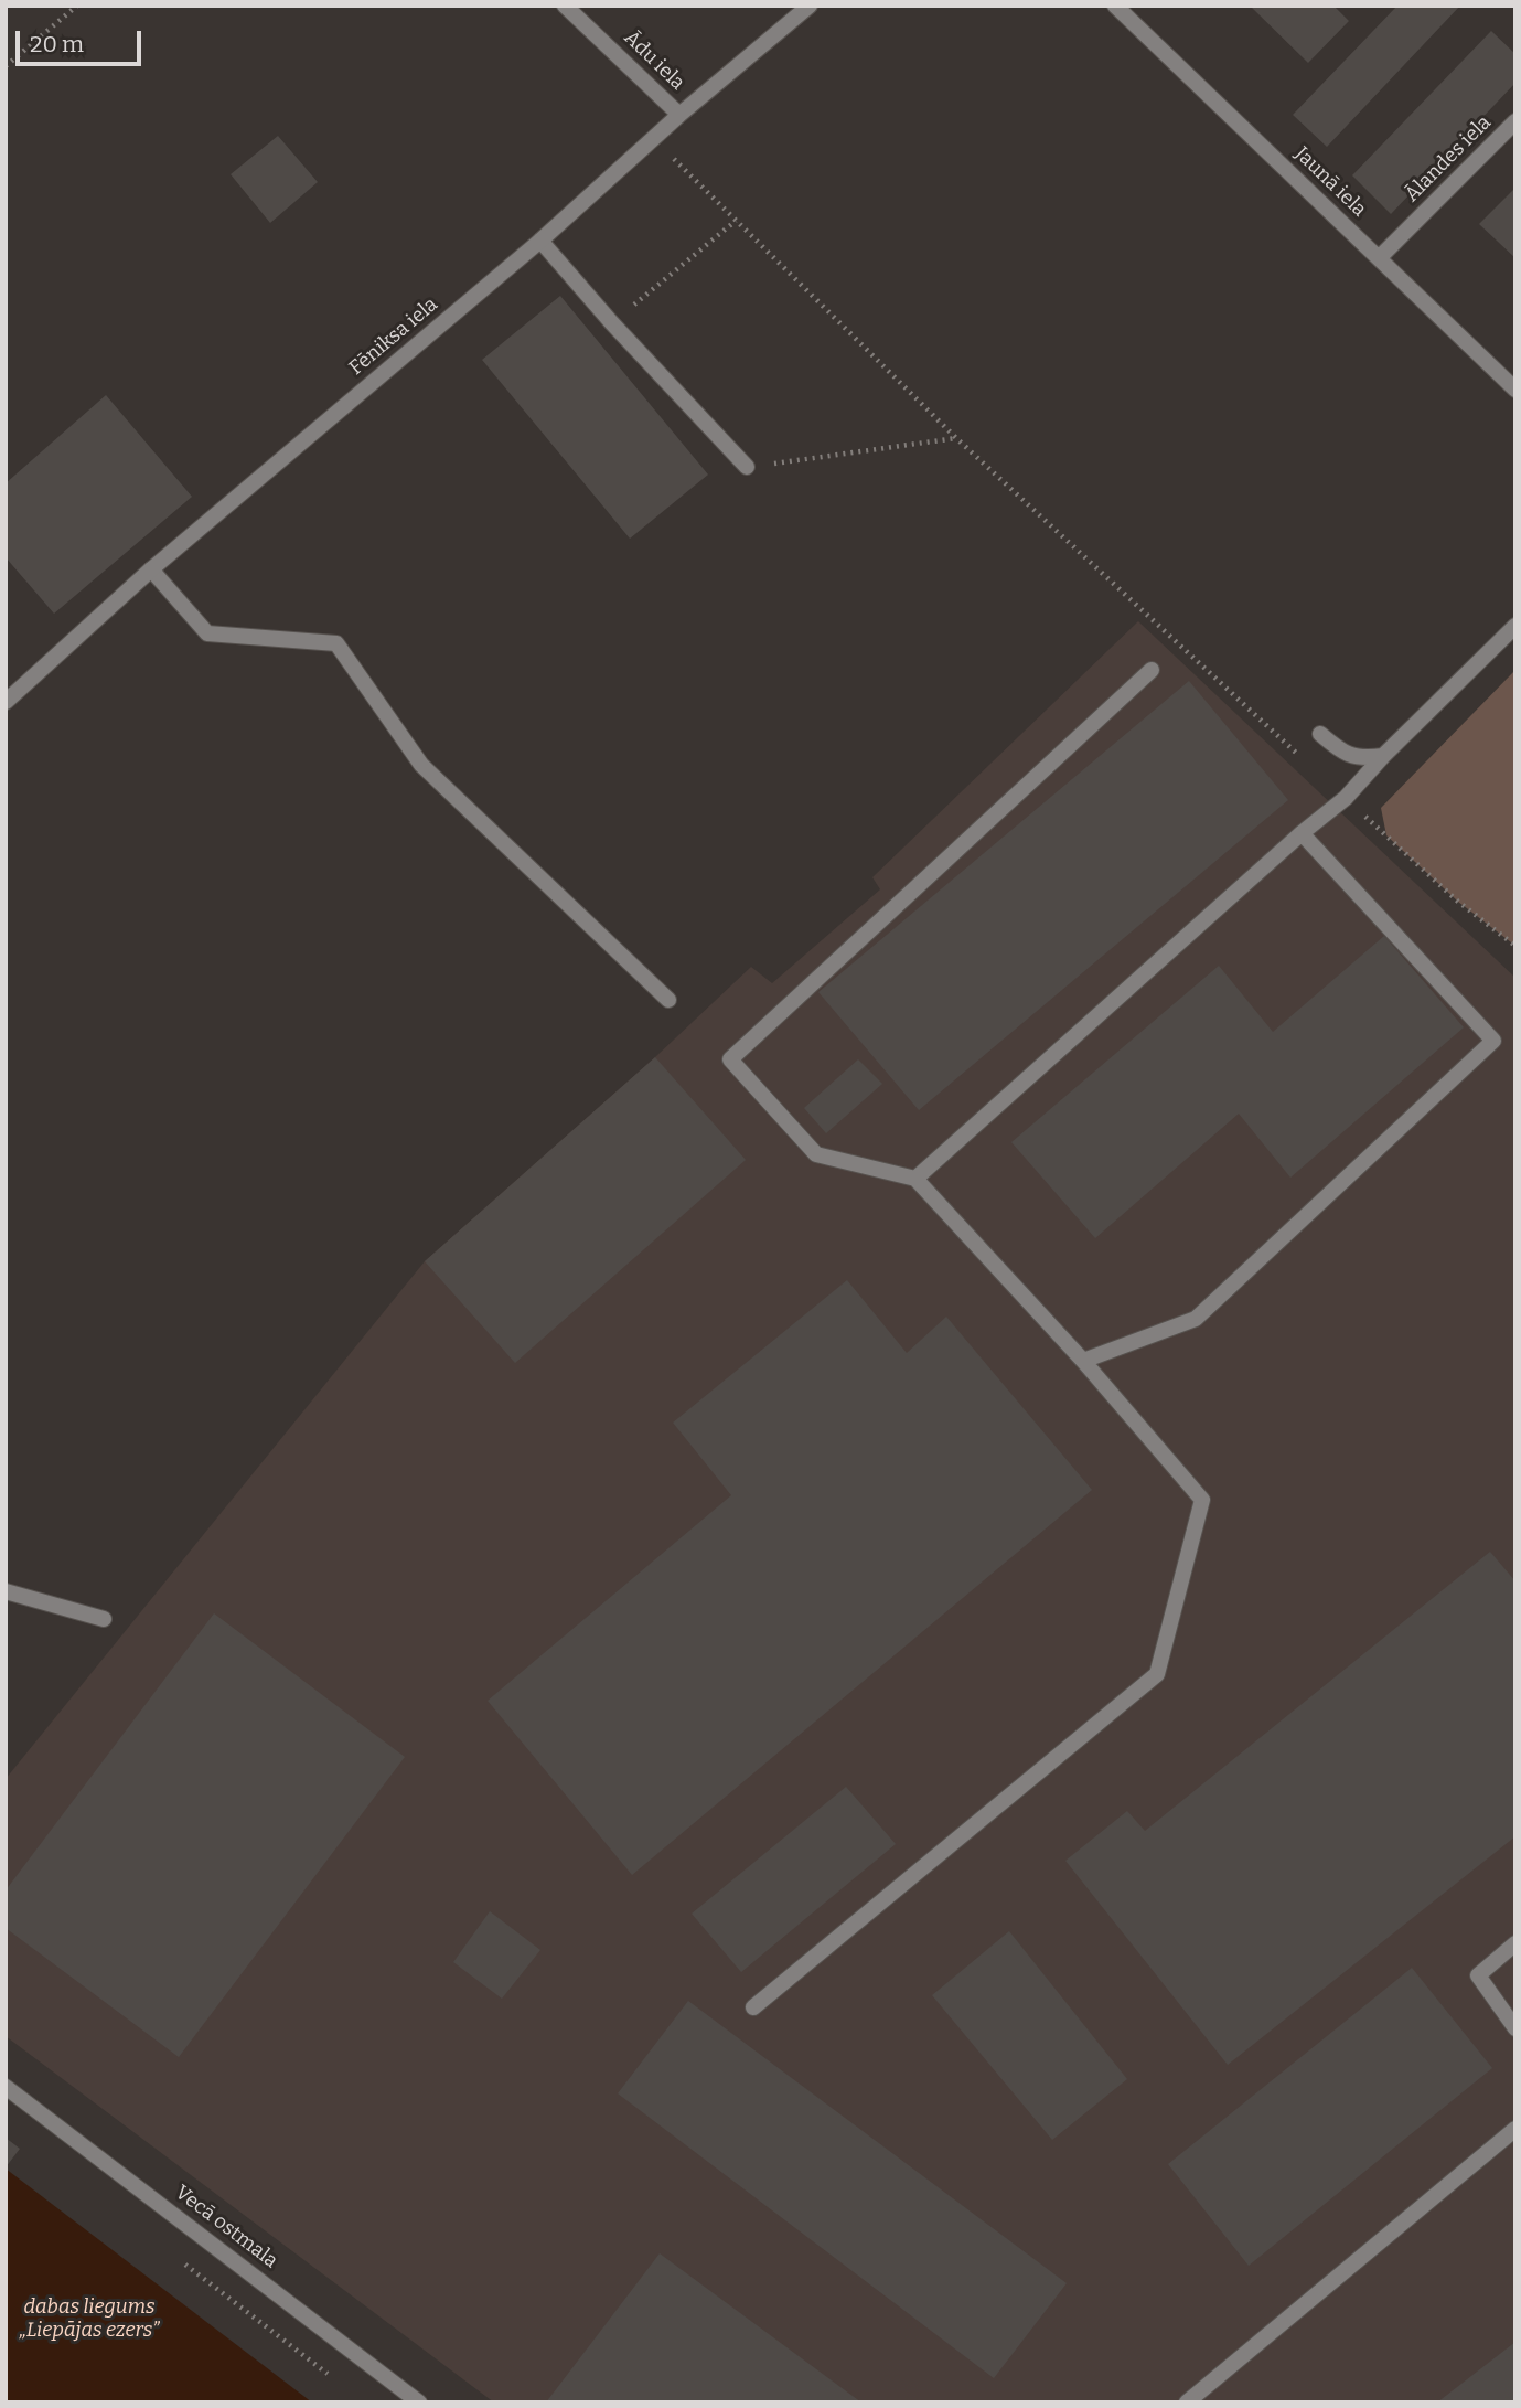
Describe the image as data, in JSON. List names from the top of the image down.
{
  "streets": {
    "street": [
      "Ādu iela",
      "Ālandes iela",
      "Jaunā iela",
      "Fēniksa iela",
      "Vecā ostmala"
    ]
  },
  "crossings": [
    ["Ādu iela", "Fēniksa iela"],
    ["Ālandes iela", "Jaunā iela"]
  ],
  "parks": ["dabas liegums „Liepājas ezers”"],
  "scale_bar": "20 m"
}
